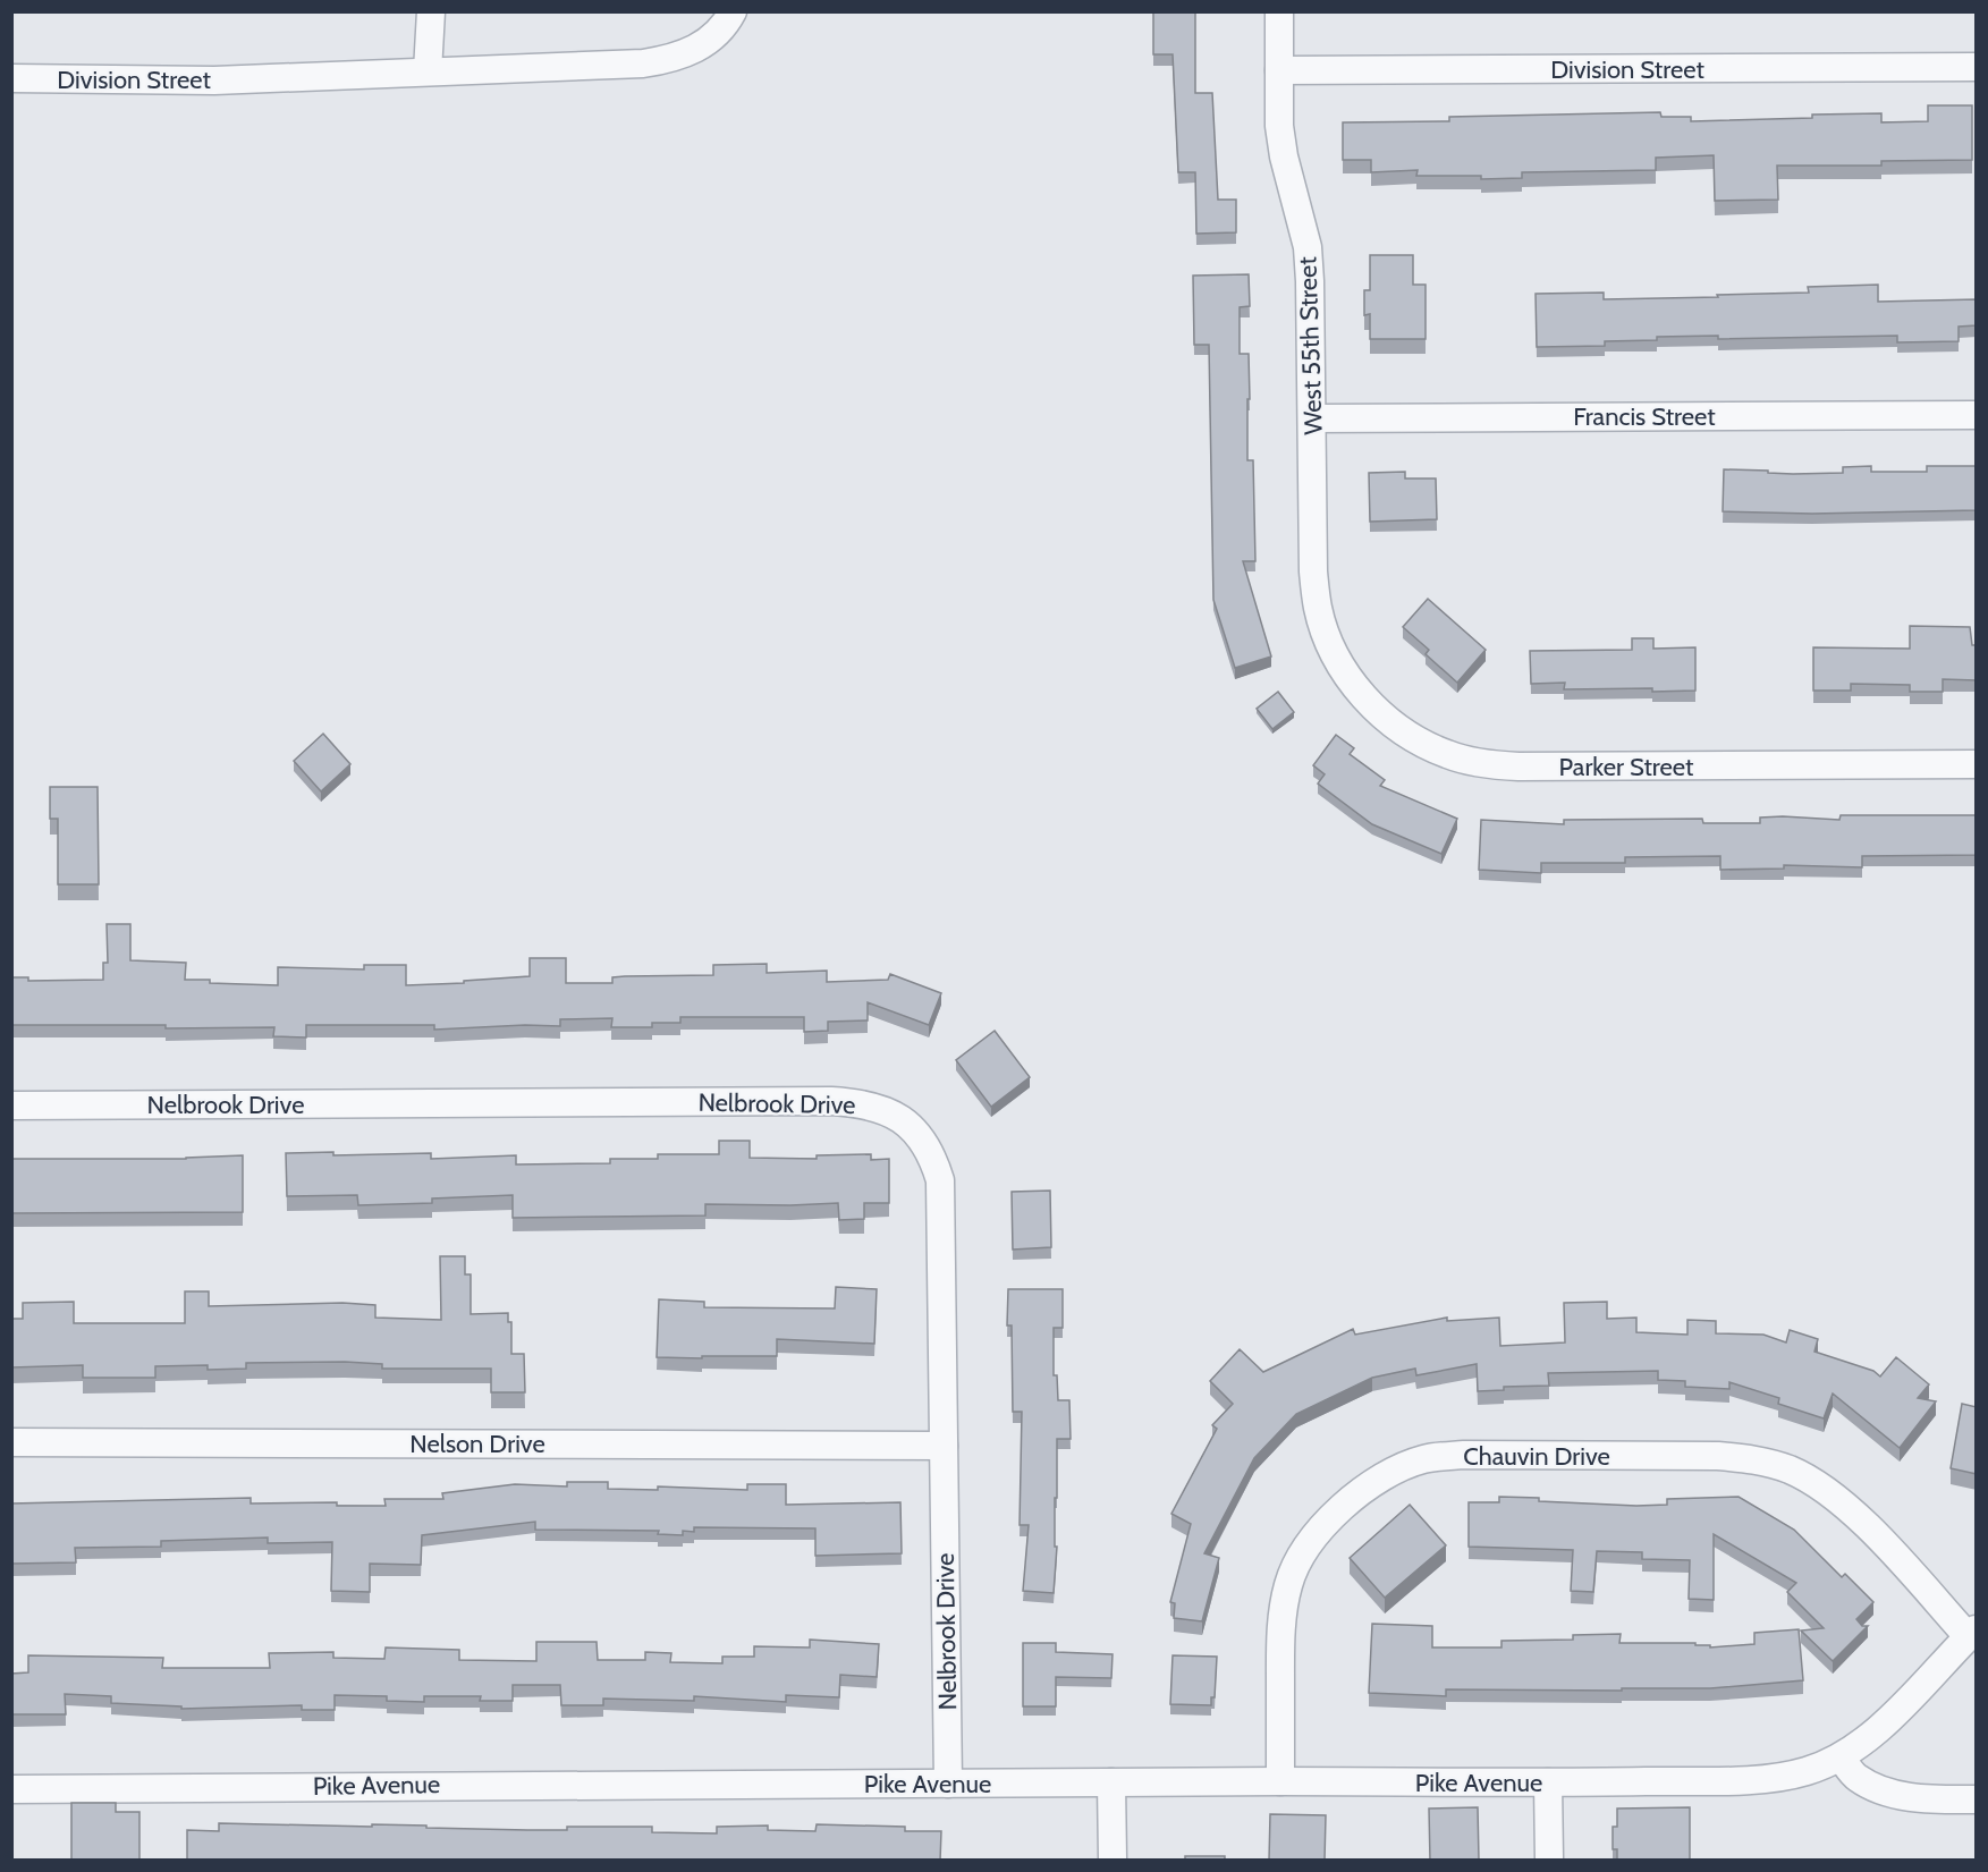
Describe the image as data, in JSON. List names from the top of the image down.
{
  "streets": {
    "street": [
      "Division Street",
      "West 55th Street",
      "Francis Street",
      "Parker Street",
      "Nelbrook Drive",
      "Nelson Drive",
      "Chauvin Drive",
      "Pike Avenue"
    ]
  },
  "crossings": [
    ["Division Street", "West 55th Street"],
    ["West 55th Street", "Francis Street"],
    ["West 55th Street", "Parker Street"],
    ["Nelbrook Drive", "Nelson Drive"],
    ["Nelbrook Drive", "Pike Avenue"],
    ["Chauvin Drive", "Pike Avenue"]
  ]
}
